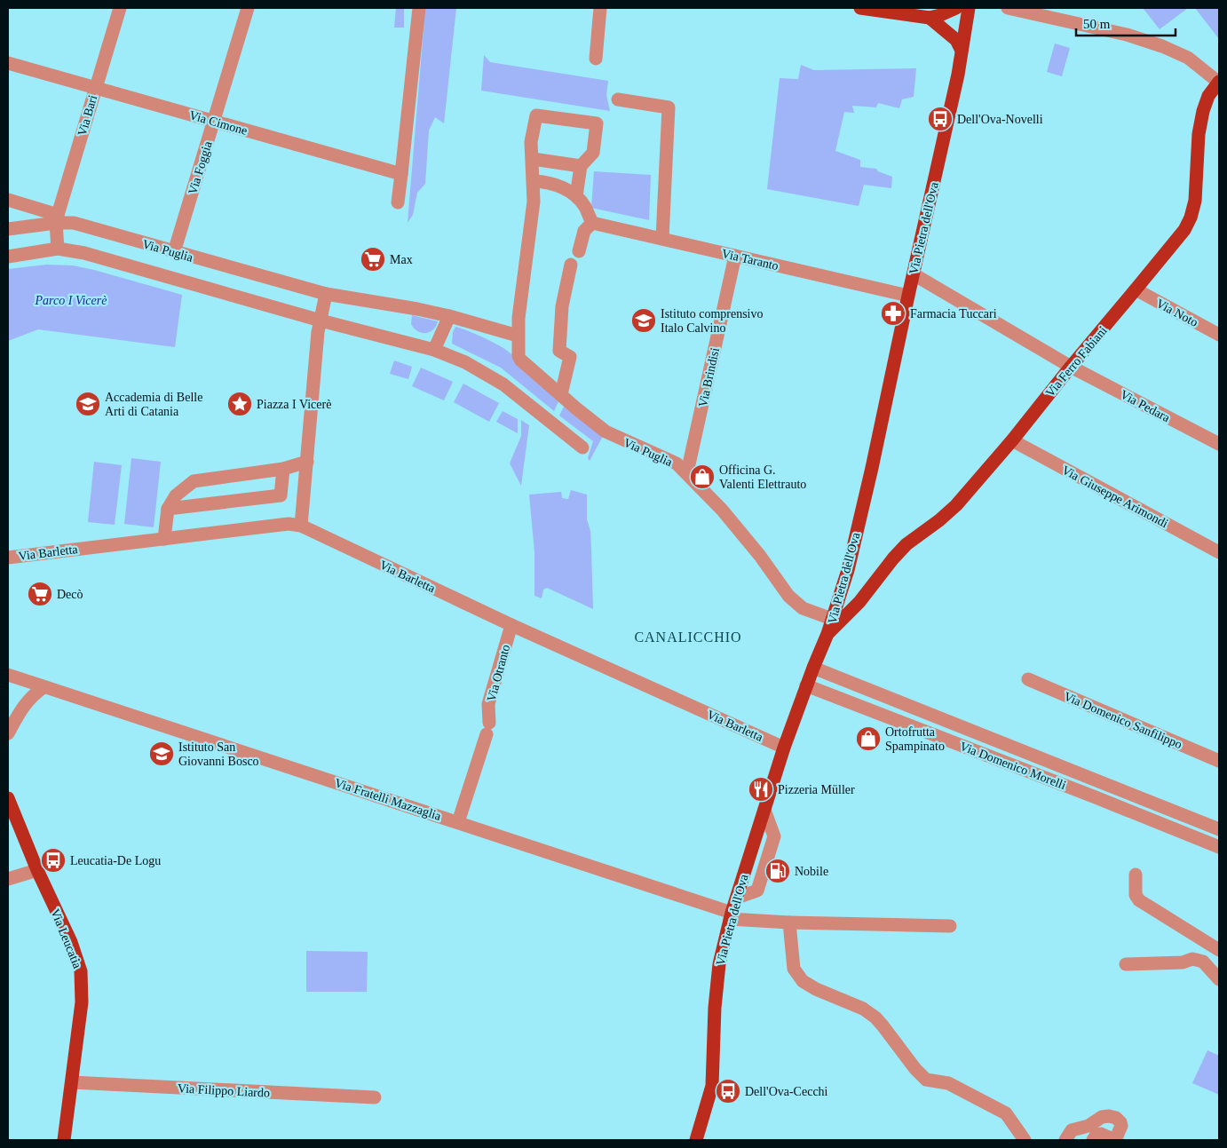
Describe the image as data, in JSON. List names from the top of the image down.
{
  "streets": {
    "main road": ["Via Pietra dell'Ova", "Via Ferro Fabiani", "Via Leucatia"],
    "street": [
      "Via Bari",
      "Via Cimone",
      "Via Foggia",
      "Via Puglia",
      "Via Taranto",
      "Via Noto",
      "Via Brindisi",
      "Via Pedara",
      "Via Giuseppe Arimondi",
      "Via Barletta",
      "Via Otranto",
      "Via Domenico Sanfilippo",
      "Via Domenico Morelli",
      "Via Fratelli Mazzaglia",
      "Via Filippo Liardo"
    ]
  },
  "crossings": [
    ["Via Bari", "Via Cimone"],
    ["Via Bari", "Via Puglia"],
    ["Via Cimone", "Via Foggia"],
    ["Via Foggia", "Via Puglia"],
    ["Via Pietra dell'Ova", "Via Puglia"],
    ["Via Pietra dell'Ova", "Via Taranto"],
    ["Via Pietra dell'Ova", "Via Ferro Fabiani"],
    ["Via Pietra dell'Ova", "Via Pedara"],
    ["Via Pietra dell'Ova", "Via Barletta"],
    ["Via Pietra dell'Ova", "Via Domenico Morelli"],
    ["Via Pietra dell'Ova", "Via Fratelli Mazzaglia"],
    ["Via Puglia", "Via Brindisi"],
    ["Via Taranto", "Via Brindisi"],
    ["Via Noto", "Via Ferro Fabiani"],
    ["Via Ferro Fabiani", "Via Pedara"],
    ["Via Ferro Fabiani", "Via Giuseppe Arimondi"],
    ["Via Barletta", "Via Otranto"],
    ["Via Otranto", "Via Fratelli Mazzaglia"],
    ["Via Leucatia", "Via Filippo Liardo"]
  ],
  "districts": ["CANALICCHIO"],
  "parks": ["Parco I Vicerè"],
  "places": {
    "bus stop": ["Dell'Ova-Novelli", "Leucatia-De Logu", "Dell'Ova-Cecchi"],
    "supermarket": ["Max", "Decò"],
    "pharmacy": ["Farmacia Tuccari"],
    "school or university": ["Istituto comprensivo Italo Calvino", "Accademia di Belle Arti di Catania", "Istituto San Giovanni Bosco"],
    "place": ["Piazza I Vicerè"],
    "shop": ["Officina G. Valenti Elettrauto", "Ortofrutta Spampinato"],
    "restaurant": ["Pizzeria Müller"],
    "fuel station": ["Nobile"]
  },
  "scale_bar": "50 m"
}
